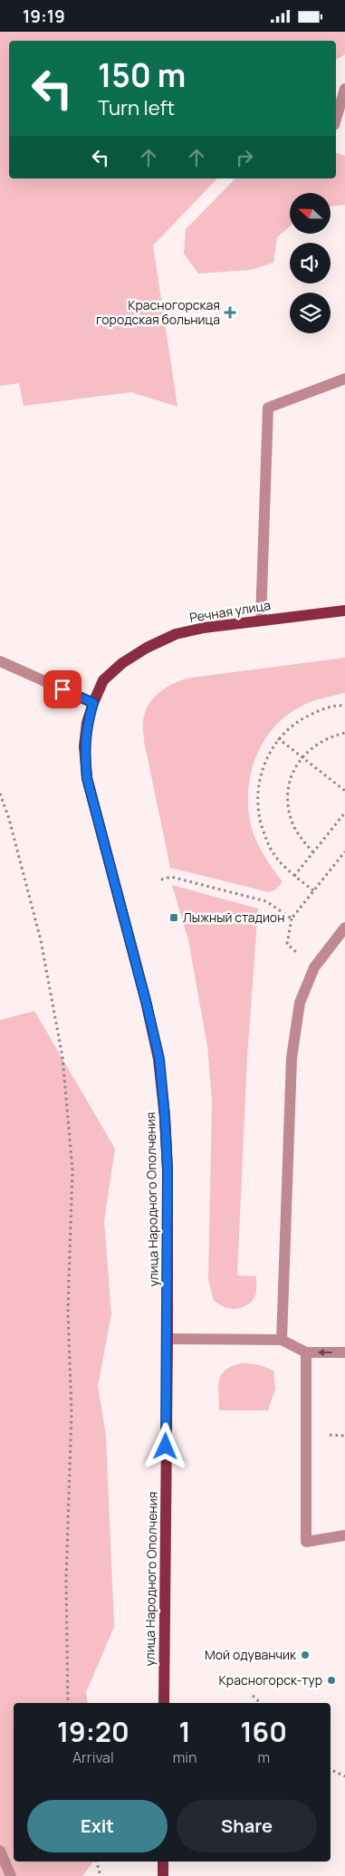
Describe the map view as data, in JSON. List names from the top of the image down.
{
  "streets": {
    "main road": ["Речная улица", "улица Народного Ополчения"]
  },
  "crossings": [
    ["Речная улица", "улица Народного Ополчения"]
  ],
  "places": {
    "health": ["Красногорская городская больница"],
    "transit": ["Лыжный стадион"],
    "other": ["Мой одуванчик", "Красногорск-тур"]
  },
  "north": "left",
  "page": {
    "status": "19:19",
    "turn": ["150 m", "Turn left"],
    "eta": [
      "19:20",
      "Arrival",
      "1",
      "min",
      "160",
      "m"
    ],
    "buttons": ["Exit", "Share"]
  }
}
